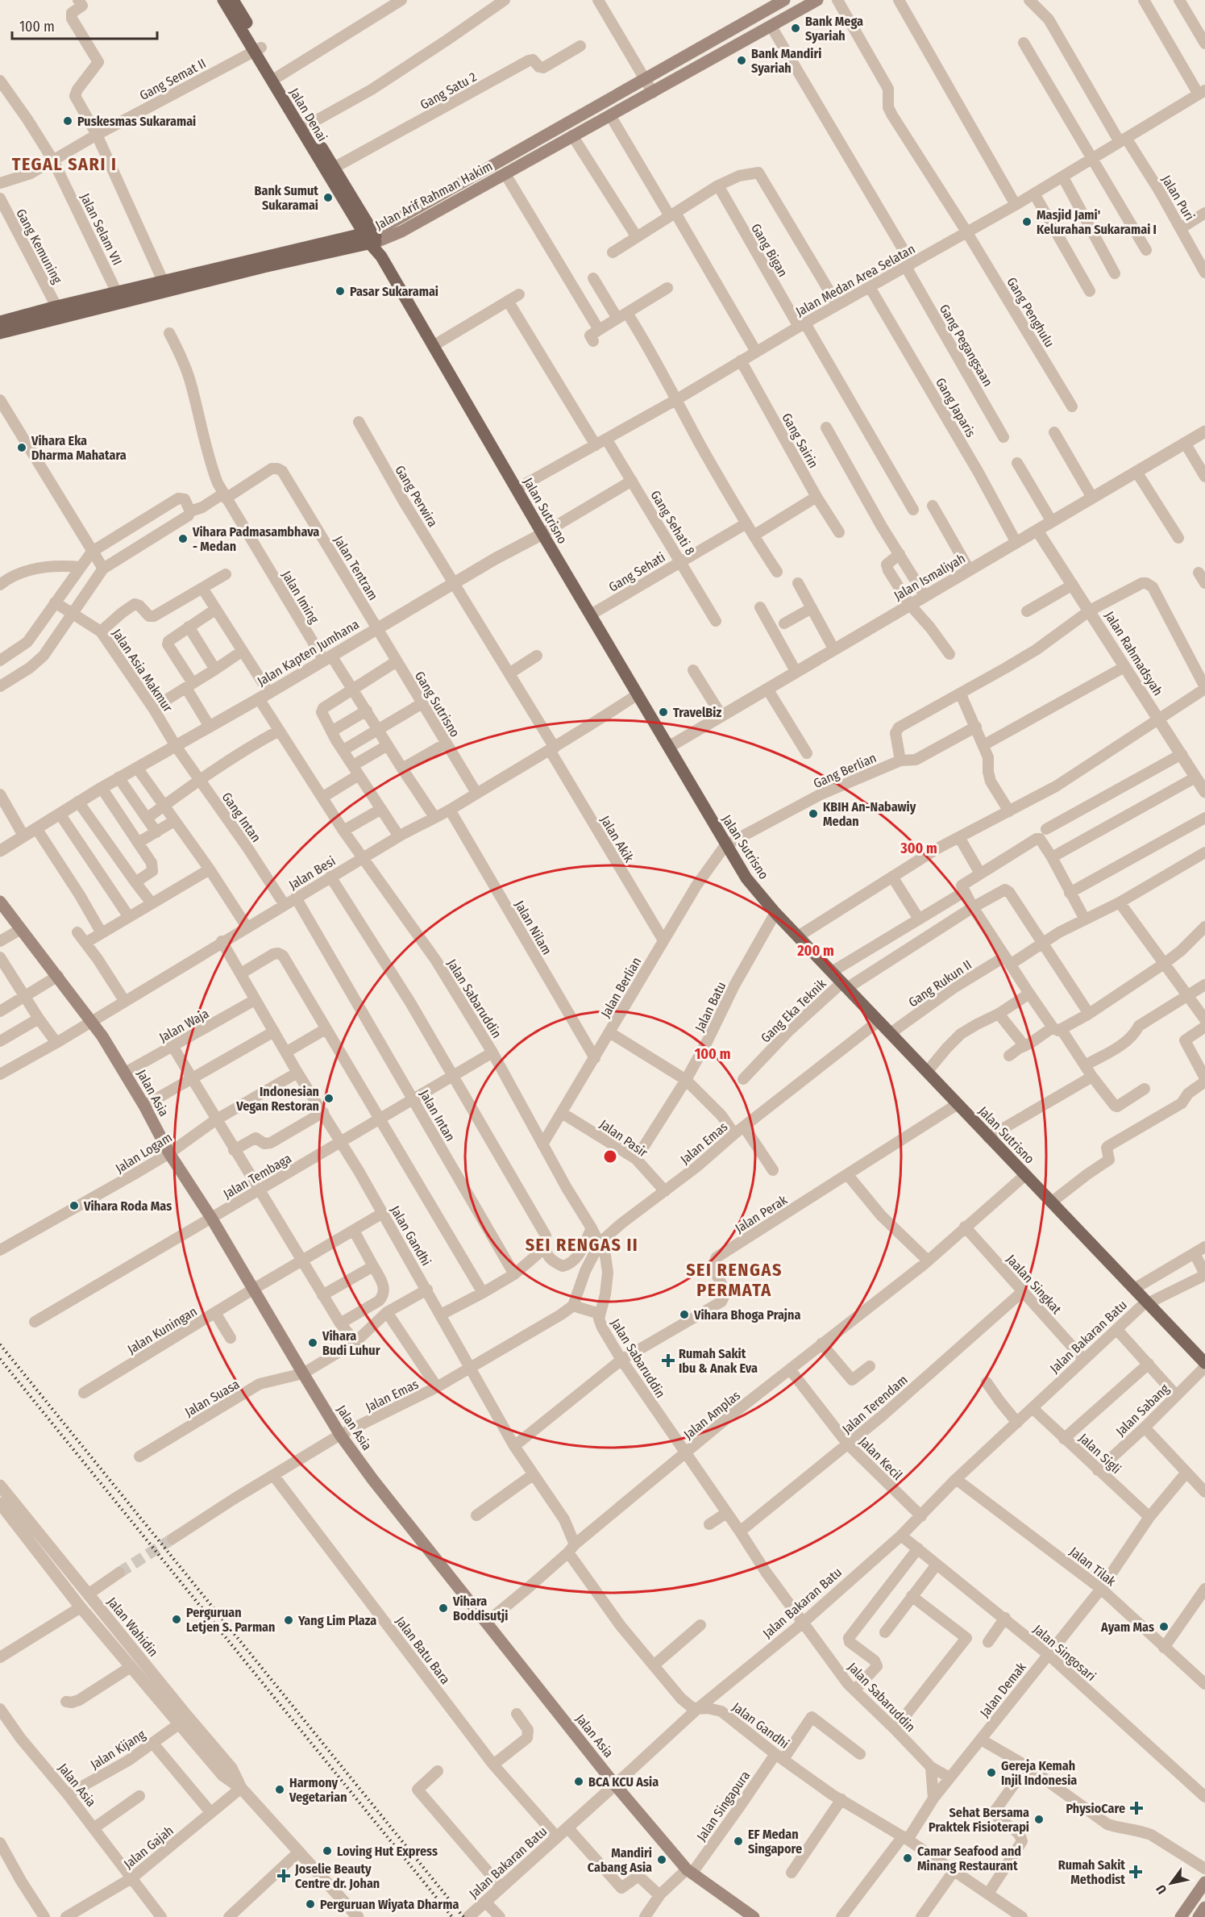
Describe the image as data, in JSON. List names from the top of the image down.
{
  "streets": {
    "main road": [
      "Jalan Denai",
      "Jalan Arif Rahman Hakim",
      "Jalan Sutrisno",
      "Jalan Asia"
    ],
    "street": [
      "Gang Semat II",
      "Gang Satu 2",
      "Jalan Puri",
      "Jalan Selam VII",
      "Gang Kemuning",
      "Gang Bigan",
      "Jalan Medan Area Selatan",
      "Gang Penghulu",
      "Gang Pegangsaan",
      "Gang Japaris",
      "Gang Sairin",
      "Gang Perwira",
      "Gang Sehati 8",
      "Jalan Tentram",
      "Gang Sehati",
      "Jalan Ismaliyah",
      "Jalan Iming",
      "Jalan Kapten Jumhana",
      "Jalan Rahmadsyah",
      "Jalan Asia Makmur",
      "Gang Sutrisno",
      "Gang Berlian",
      "Gang Intan",
      "Jalan Akik",
      "Jalan Besi",
      "Jalan Nilam",
      "Gang Rukun II",
      "Jalan Berlian",
      "Jalan Sabaruddin",
      "Jalan Batu",
      "Gang Eka Teknik",
      "Jalan Waja",
      "Jalan Intan",
      "Jalan Pasir",
      "Jalan Emas",
      "Jalan Logam",
      "Jalan Tembaga",
      "Jalan Perak",
      "Jalan Gandhi",
      "Jaalan Singkat",
      "Jalan Kuningan",
      "Jalan Bakaran Batu",
      "Jalan Suasa",
      "Jalan Terendam",
      "Jalan Sabang",
      "Jalan Amplas",
      "Jalan Sigli",
      "Jalan Kecil",
      "Jalan Tilak",
      "Jalan Wahidin",
      "Jalan Batu Bara",
      "Jalan Singosari",
      "Jalan Demak",
      "Jalan Kijang",
      "Jalan Singapura",
      "Jalan Gajah"
    ]
  },
  "crossings": [
    ["Gang Semat II", "Jalan Denai"],
    ["Gang Semat II", "Jalan Selam VII"],
    ["Gang Satu 2", "Jalan Denai"],
    ["Jalan Denai", "Jalan Arif Rahman Hakim"],
    ["Jalan Denai", "Jalan Sutrisno"],
    ["Jalan Arif Rahman Hakim", "Jalan Selam VII"],
    ["Jalan Arif Rahman Hakim", "Gang Kemuning"],
    ["Jalan Arif Rahman Hakim", "Gang Pegangsaan"],
    ["Jalan Arif Rahman Hakim", "Jalan Sutrisno"],
    ["Jalan Puri", "Jalan Medan Area Selatan"],
    ["Gang Bigan", "Jalan Medan Area Selatan"],
    ["Jalan Medan Area Selatan", "Gang Penghulu"],
    ["Jalan Medan Area Selatan", "Gang Pegangsaan"],
    ["Jalan Medan Area Selatan", "Gang Japaris"],
    ["Jalan Medan Area Selatan", "Gang Sairin"],
    ["Jalan Medan Area Selatan", "Jalan Sutrisno"],
    ["Jalan Medan Area Selatan", "Gang Sehati 8"],
    ["Gang Japaris", "Jalan Ismaliyah"],
    ["Gang Perwira", "Jalan Kapten Jumhana"],
    ["Gang Perwira", "Jalan Akik"],
    ["Jalan Sutrisno", "Gang Sehati"],
    ["Jalan Sutrisno", "Jalan Ismaliyah"],
    ["Jalan Sutrisno", "Jalan Kapten Jumhana"],
    ["Jalan Sutrisno", "Gang Berlian"],
    ["Jalan Sutrisno", "Jalan Besi"],
    ["Jalan Sutrisno", "Gang Rukun II"],
    ["Jalan Sutrisno", "Jalan Berlian"],
    ["Jalan Sutrisno", "Jalan Batu"],
    ["Jalan Sutrisno", "Gang Eka Teknik"],
    ["Jalan Sutrisno", "Jalan Emas"],
    ["Jalan Sutrisno", "Jalan Perak"],
    ["Jalan Sutrisno", "Jalan Bakaran Batu"],
    ["Jalan Sutrisno", "Jalan Amplas"],
    ["Gang Sehati 8", "Gang Sehati"],
    ["Gang Sehati 8", "Jalan Kapten Jumhana"],
    ["Jalan Tentram", "Jalan Iming"],
    ["Jalan Tentram", "Jalan Kapten Jumhana"],
    ["Jalan Tentram", "Gang Sutrisno"],
    ["Jalan Ismaliyah", "Jalan Rahmadsyah"],
    ["Jalan Iming", "Jalan Kapten Jumhana"],
    ["Jalan Iming", "Jalan Besi"],
    ["Jalan Kapten Jumhana", "Jalan Asia Makmur"],
    ["Jalan Kapten Jumhana", "Gang Sutrisno"],
    ["Jalan Kapten Jumhana", "Gang Intan"],
    ["Jalan Kapten Jumhana", "Jalan Akik"],
    ["Jalan Kapten Jumhana", "Jalan Sabaruddin"],
    ["Jalan Asia Makmur", "Gang Intan"],
    ["Gang Sutrisno", "Jalan Besi"],
    ["Gang Berlian", "Jalan Berlian"],
    ["Gang Intan", "Jalan Besi"],
    ["Jalan Akik", "Jalan Besi"],
    ["Jalan Akik", "Jalan Berlian"],
    ["Jalan Besi", "Jalan Nilam"],
    ["Jalan Besi", "Jalan Sabaruddin"],
    ["Jalan Besi", "Jalan Asia"],
    ["Jalan Besi", "Jalan Intan"],
    ["Jalan Besi", "Jalan Gandhi"],
    ["Jalan Nilam", "Jalan Berlian"],
    ["Gang Rukun II", "Gang Eka Teknik"],
    ["Jalan Berlian", "Jalan Sabaruddin"],
    ["Jalan Berlian", "Jalan Pasir"],
    ["Jalan Sabaruddin", "Jalan Emas"],
    ["Jalan Sabaruddin", "Jalan Tembaga"],
    ["Jalan Sabaruddin", "Jalan Perak"],
    ["Jalan Sabaruddin", "Jalan Bakaran Batu"],
    ["Jalan Sabaruddin", "Jalan Terendam"],
    ["Jalan Sabaruddin", "Jalan Amplas"],
    ["Jalan Sabaruddin", "Jalan Demak"],
    ["Jalan Batu", "Jalan Pasir"],
    ["Jalan Waja", "Jalan Asia"],
    ["Jalan Waja", "Jalan Gandhi"],
    ["Jalan Asia", "Jalan Emas"],
    ["Jalan Asia", "Jalan Logam"],
    ["Jalan Asia", "Jalan Tembaga"],
    ["Jalan Asia", "Jalan Kuningan"],
    ["Jalan Asia", "Jalan Bakaran Batu"],
    ["Jalan Asia", "Jalan Suasa"],
    ["Jalan Asia", "Jalan Amplas"],
    ["Jalan Asia", "Jalan Kijang"],
    ["Jalan Asia", "Jalan Singapura"],
    ["Jalan Asia", "Jalan Gajah"],
    ["Jalan Intan", "Jalan Tembaga"],
    ["Jalan Pasir", "Jalan Emas"],
    ["Jalan Emas", "Jalan Gandhi"],
    ["Jalan Emas", "Jalan Batu Bara"],
    ["Jalan Logam", "Jalan Gandhi"],
    ["Jalan Tembaga", "Jalan Gandhi"],
    ["Jalan Gandhi", "Jalan Bakaran Batu"],
    ["Jalan Gandhi", "Jalan Amplas"],
    ["Jalan Gandhi", "Jalan Demak"],
    ["Jalan Gandhi", "Jalan Singapura"],
    ["Jaalan Singkat", "Jalan Bakaran Batu"],
    ["Jaalan Singkat", "Jalan Terendam"],
    ["Jaalan Singkat", "Jalan Amplas"],
    ["Jalan Bakaran Batu", "Jalan Sigli"],
    ["Jalan Bakaran Batu", "Jalan Kecil"],
    ["Jalan Bakaran Batu", "Jalan Tilak"],
    ["Jalan Bakaran Batu", "Jalan Batu Bara"],
    ["Jalan Bakaran Batu", "Jalan Singosari"],
    ["Jalan Terendam", "Jalan Kecil"],
    ["Jalan Sabang", "Jalan Sigli"],
    ["Jalan Amplas", "Jalan Kecil"],
    ["Jalan Sigli", "Jalan Demak"],
    ["Jalan Tilak", "Jalan Demak"],
    ["Jalan Wahidin", "Jalan Kijang"],
    ["Jalan Wahidin", "Jalan Gajah"],
    ["Jalan Singosari", "Jalan Demak"]
  ],
  "districts": ["TEGAL SARI I", "SEI RENGAS II", "SEI RENGAS PERMATA"],
  "places": {
    "other": [
      "Bank Mega Syariah",
      "Bank Mandiri Syariah",
      "Puskesmas Sukaramai",
      "Bank Sumut Sukaramai",
      "Masjid Jami' Kelurahan Sukaramai I",
      "Pasar Sukaramai",
      "Vihara Eka Dharma Mahatara",
      "Vihara Padmasambhava - Medan",
      "TravelBiz",
      "KBIH An-Nabawiy Medan",
      "Indonesian Vegan Restoran",
      "Vihara Roda Mas",
      "Vihara Bhoga Prajna",
      "Vihara Budi Luhur",
      "Vihara Boddisutji",
      "Perguruan Letjen S. Parman",
      "Yang Lim Plaza",
      "Ayam Mas",
      "Gereja Kemah Injil Indonesia",
      "BCA KCU Asia",
      "Harmony Vegetarian",
      "Sehat Bersama Praktek Fisioterapi",
      "EF Medan Singapore",
      "Loving Hut Express",
      "Camar Seafood and Minang Restaurant",
      "Mandiri Cabang Asia",
      "Perguruan Wiyata Dharma"
    ],
    "health": [
      "Rumah Sakit Ibu & Anak Eva",
      "PhysioCare",
      "Rumah Sakit Methodist",
      "Joselie Beauty Centre dr. Johan"
    ]
  },
  "scale_bar": "100 m",
  "north": "bottom left",
  "rings": ["300 m", "200 m", "100 m"]
}
